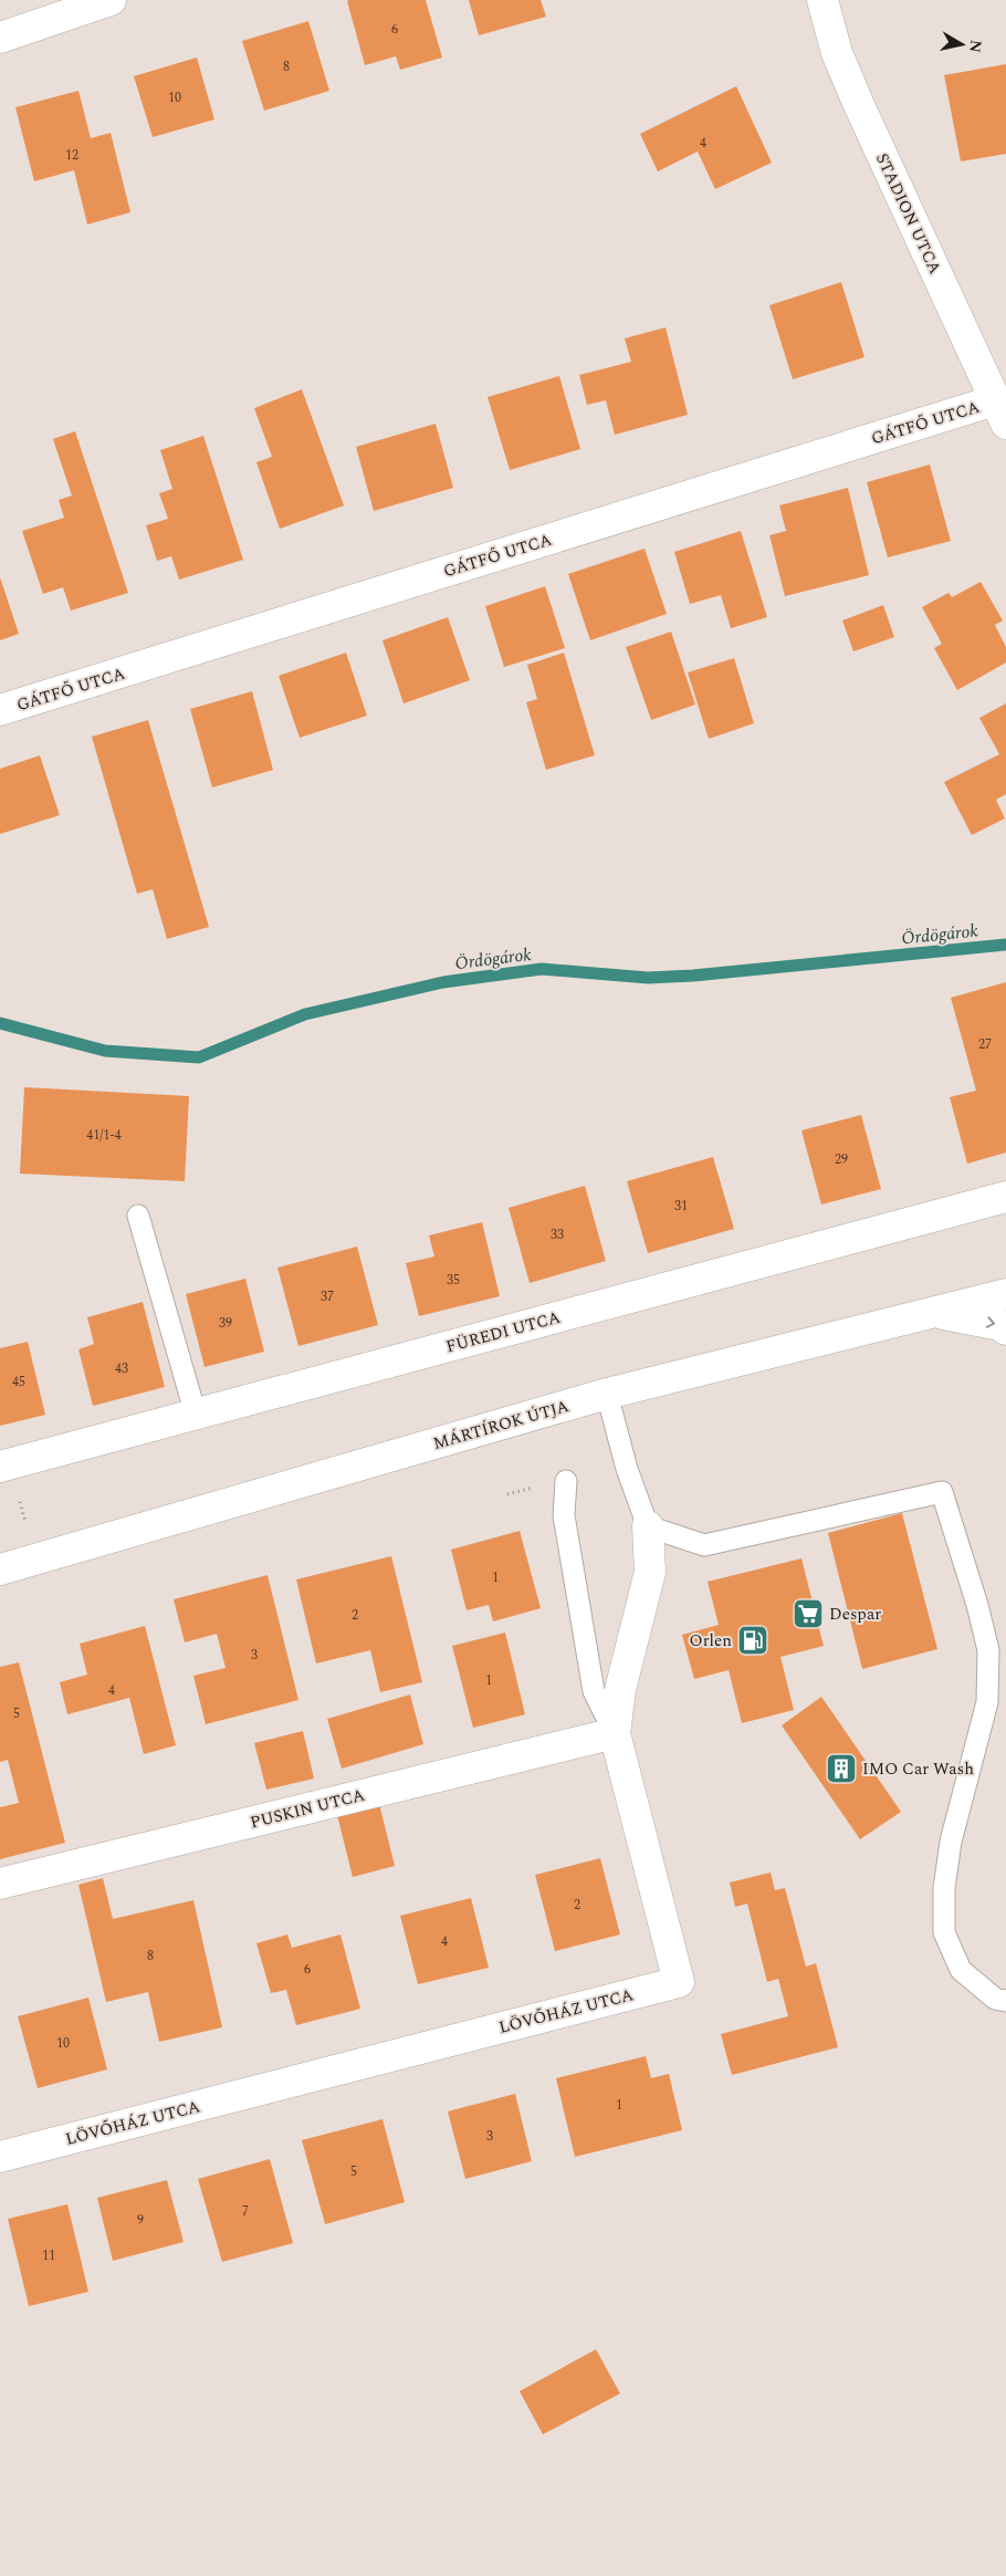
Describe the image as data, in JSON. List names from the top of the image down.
{
  "streets": {
    "street": [
      "STADION UTCA",
      "GÁTFŐ UTCA",
      "FÜREDI UTCA",
      "MÁRTÍROK ÚTJA",
      "PUSKIN UTCA",
      "LÖVŐHÁZ UTCA"
    ]
  },
  "crossings": [
    ["STADION UTCA", "GÁTFŐ UTCA"],
    ["PUSKIN UTCA", "LÖVŐHÁZ UTCA"]
  ],
  "water": ["Ördögárok"],
  "places": {
    "supermarket": ["Despar"],
    "fuel station": ["Orlen"],
    "building": ["IMO Car Wash"]
  },
  "house_numbers": [
    "6",
    "8",
    "10",
    "4",
    "12",
    "27",
    "41/1-4",
    "29",
    "31",
    "33",
    "35",
    "37",
    "39",
    "43",
    "45",
    "1",
    "2",
    "3",
    "1",
    "4",
    "5",
    "2",
    "4",
    "8",
    "6",
    "10",
    "1",
    "3",
    "5",
    "7",
    "9",
    "11"
  ],
  "north": "right"
}
